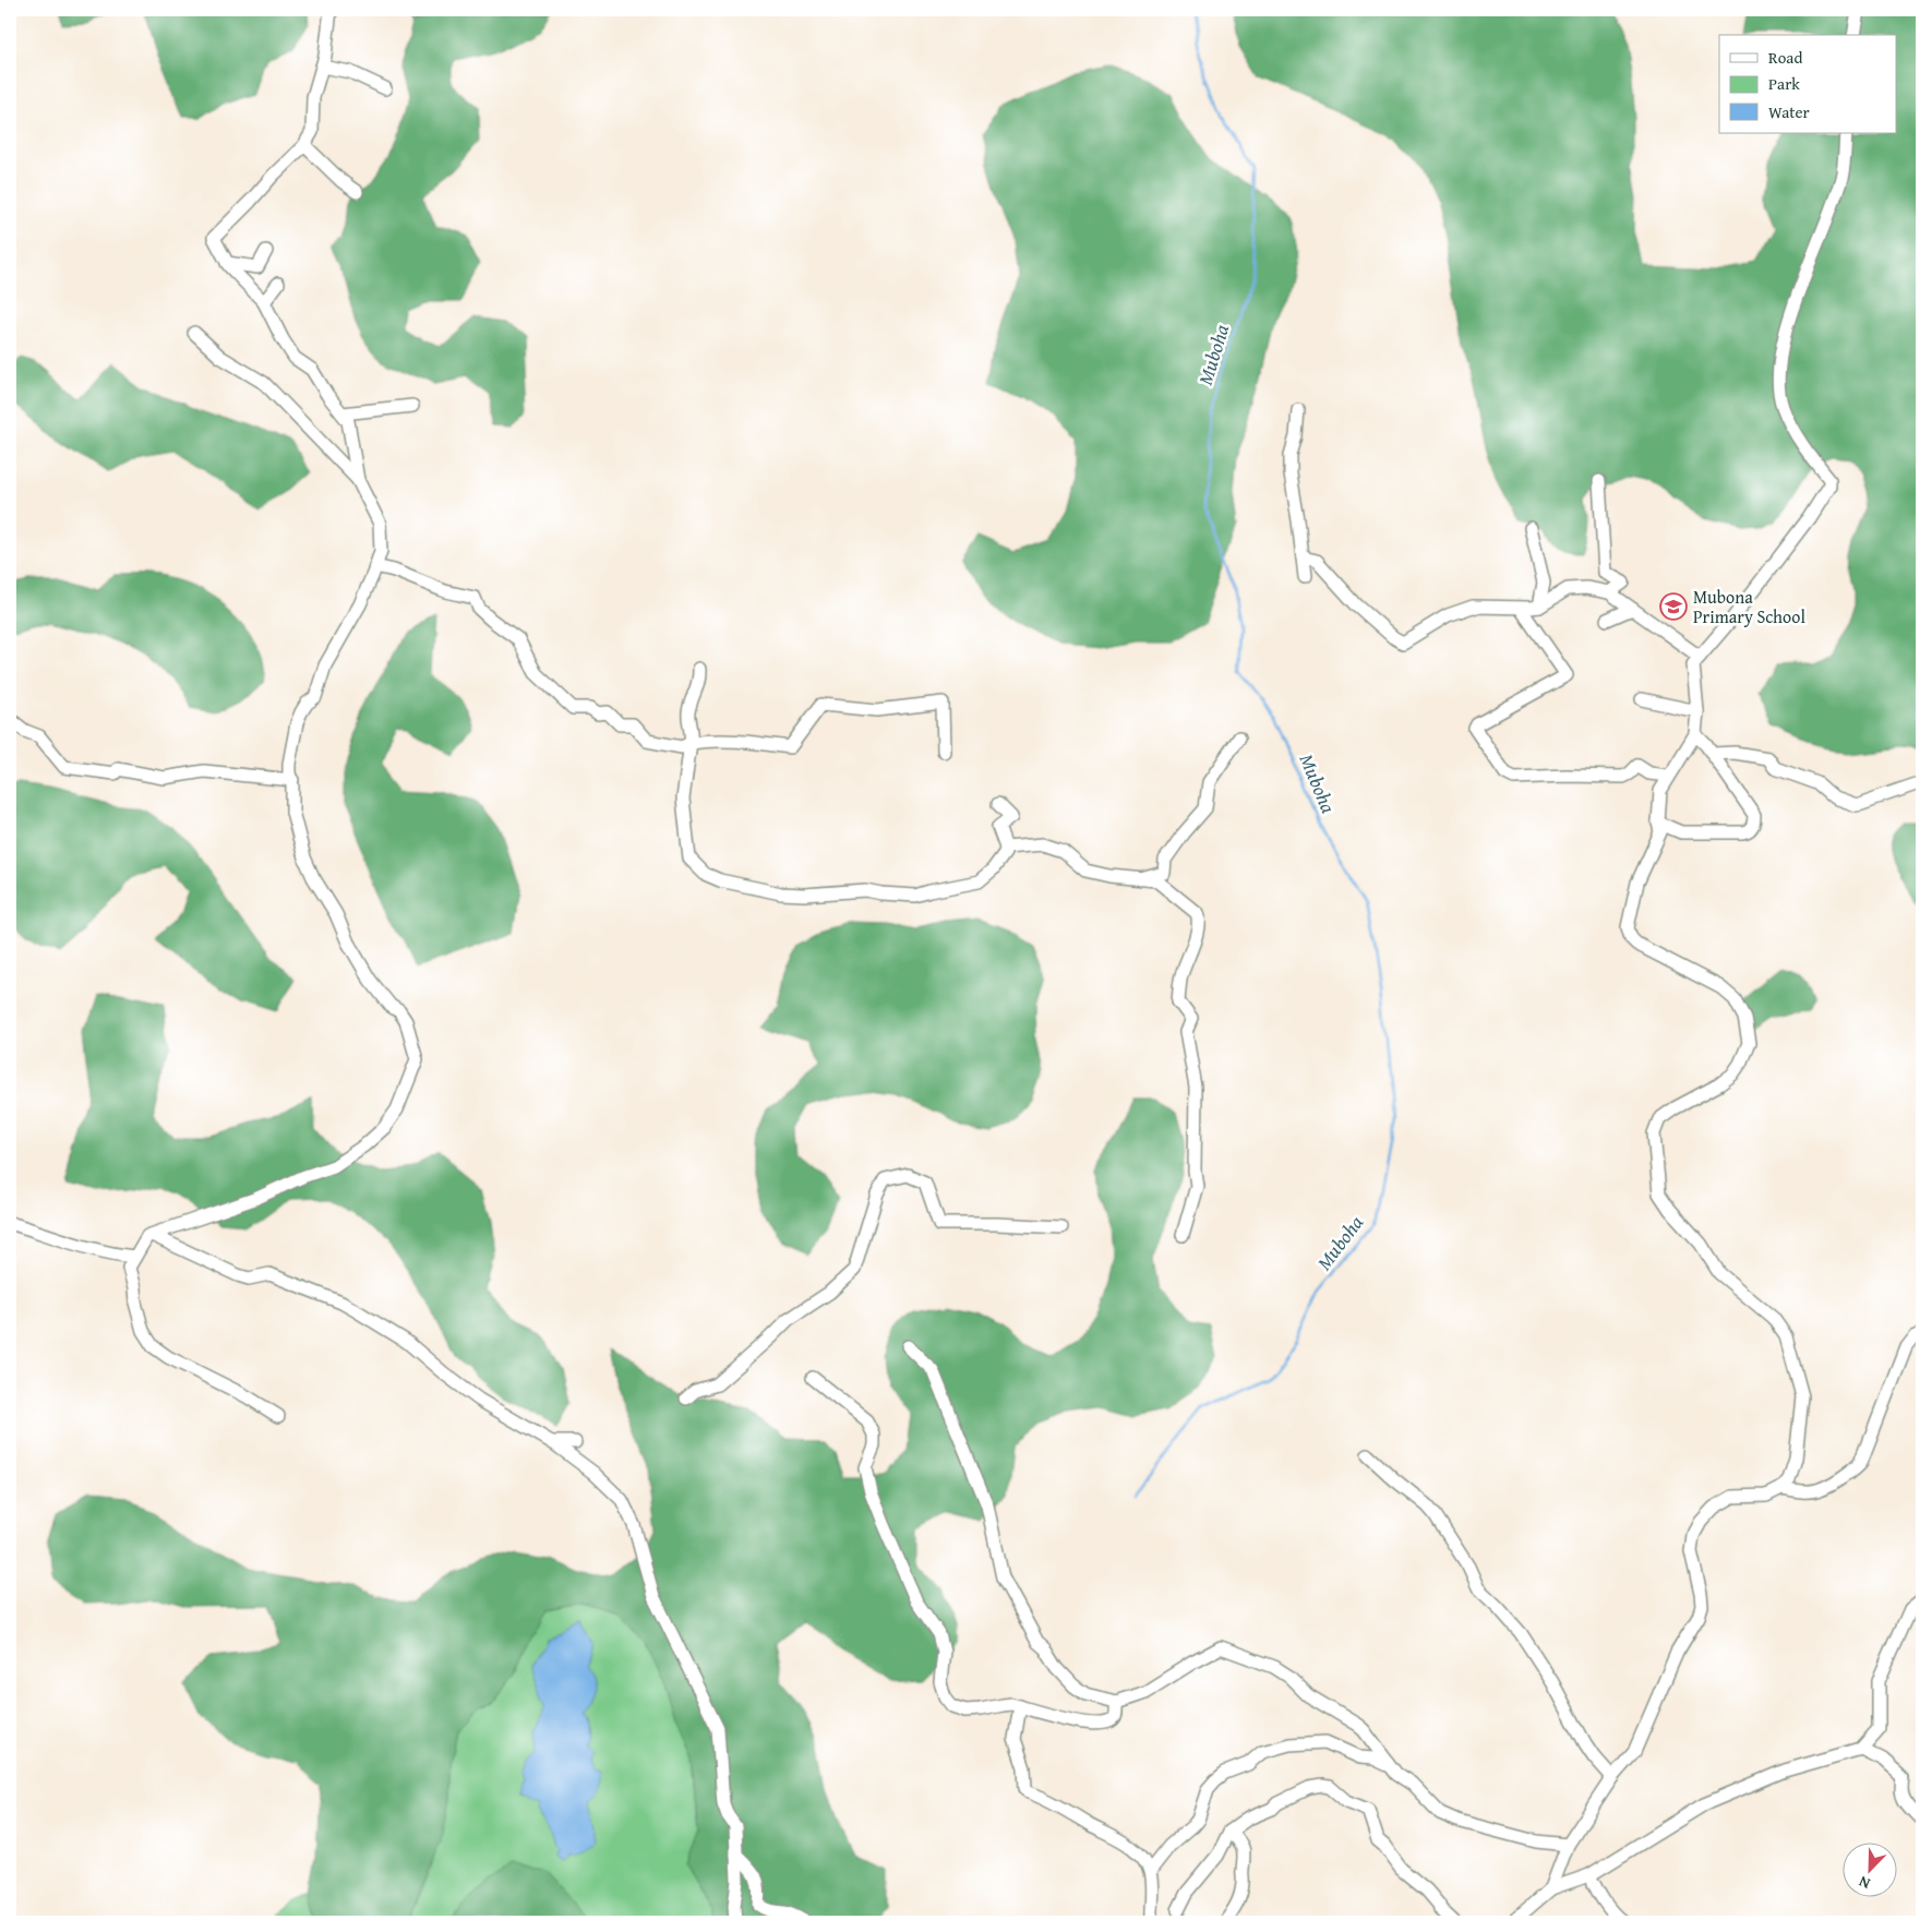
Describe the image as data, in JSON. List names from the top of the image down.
{
  "water": ["Muboha"],
  "places": {
    "school or university": ["Mubona Primary School"]
  },
  "legend": ["Road", "Park", "Water"],
  "north": "bottom left"
}
